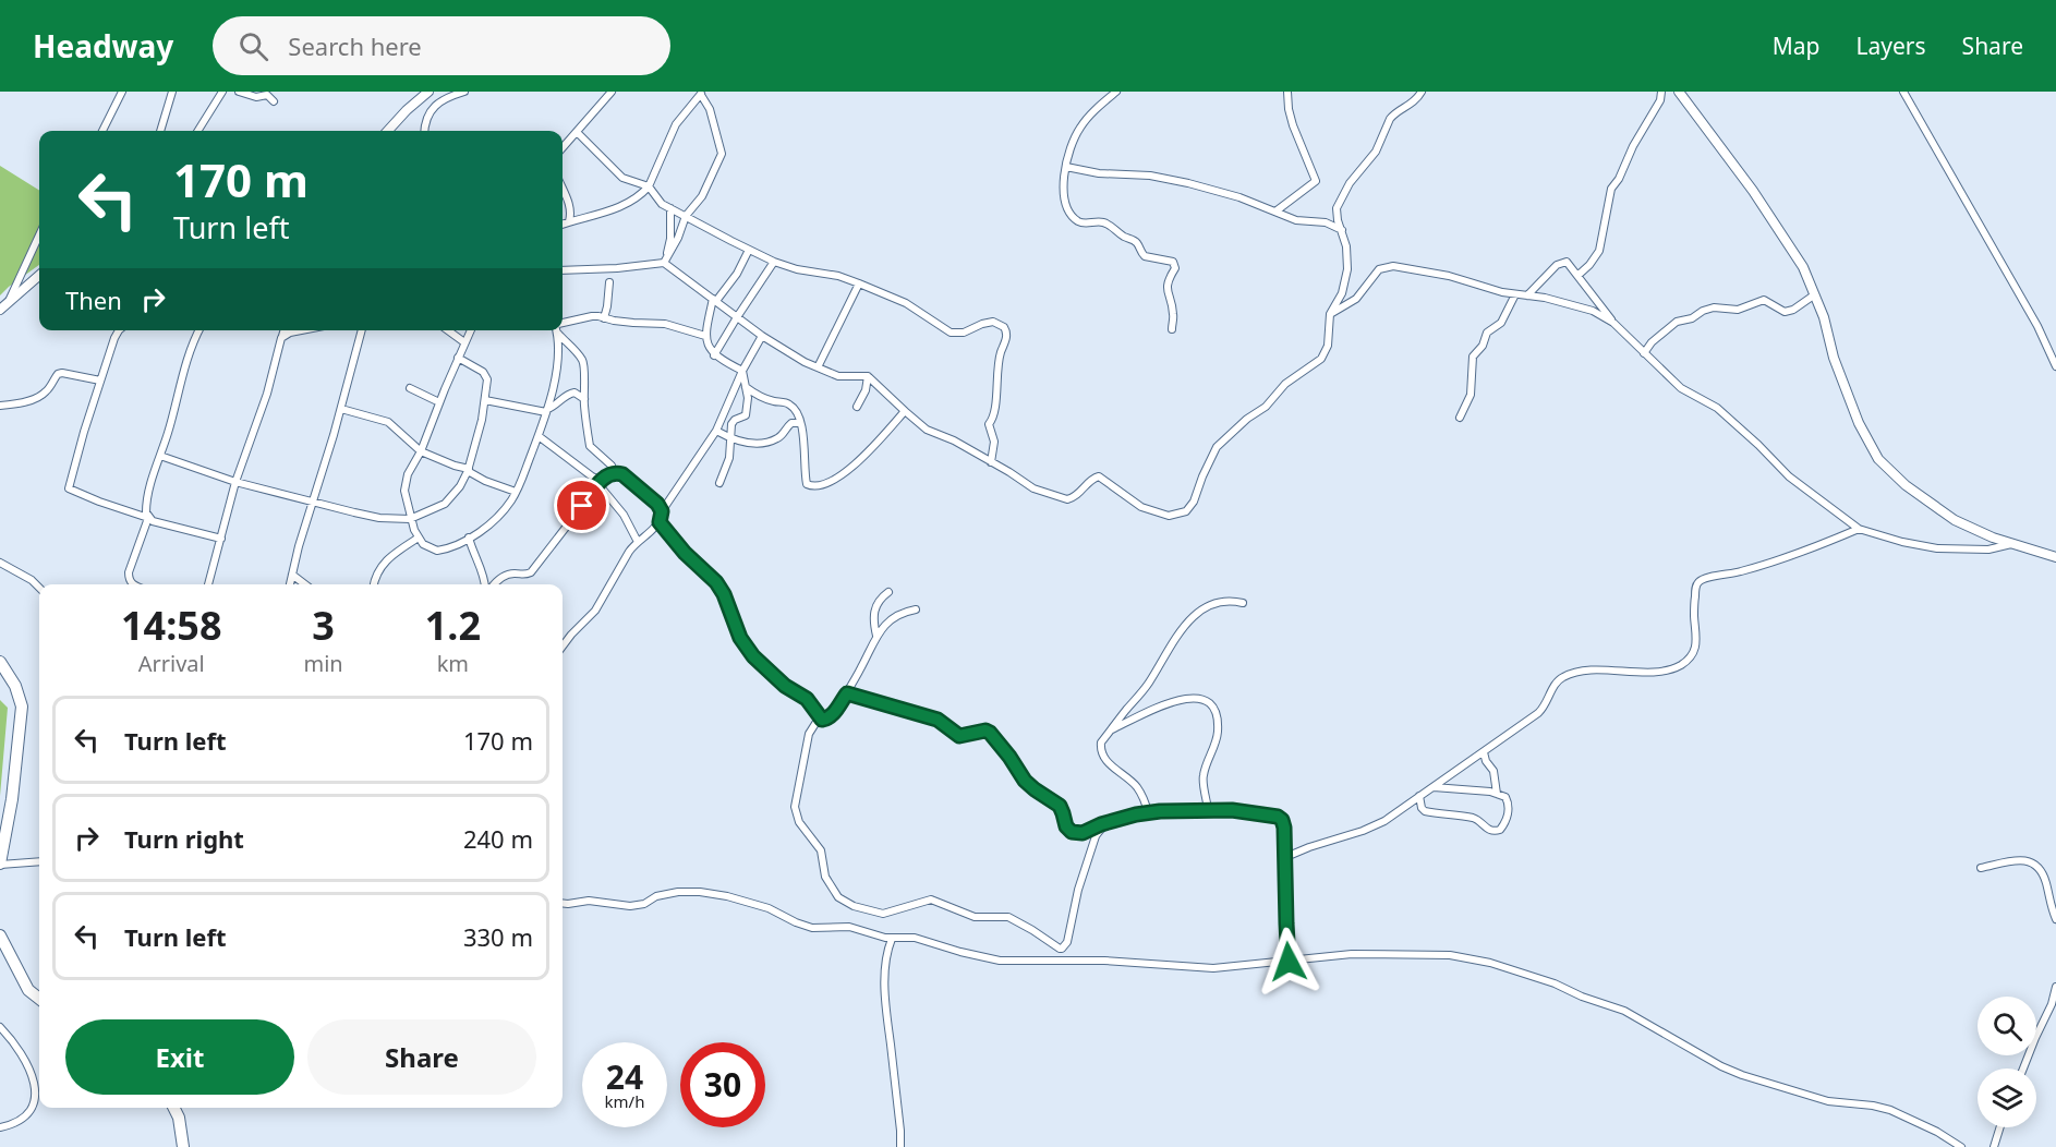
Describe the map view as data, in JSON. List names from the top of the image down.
{
  "page": {
    "header": "Headway",
    "search": "Search here",
    "nav": ["Map", "Layers", "Share"],
    "turn": ["170 m", "Turn left"],
    "then": "Then",
    "eta": [
      "14:58",
      "Arrival",
      "3",
      "min",
      "1.2",
      "km"
    ],
    "list": [
      {
        "name": "Turn left",
        "value": "170 m"
      },
      {
        "name": "Turn right",
        "value": "240 m"
      },
      {
        "name": "Turn left",
        "value": "330 m"
      }
    ],
    "buttons": ["Exit", "Share"],
    "speed": "24 km/h",
    "limit": "30"
  }
}
